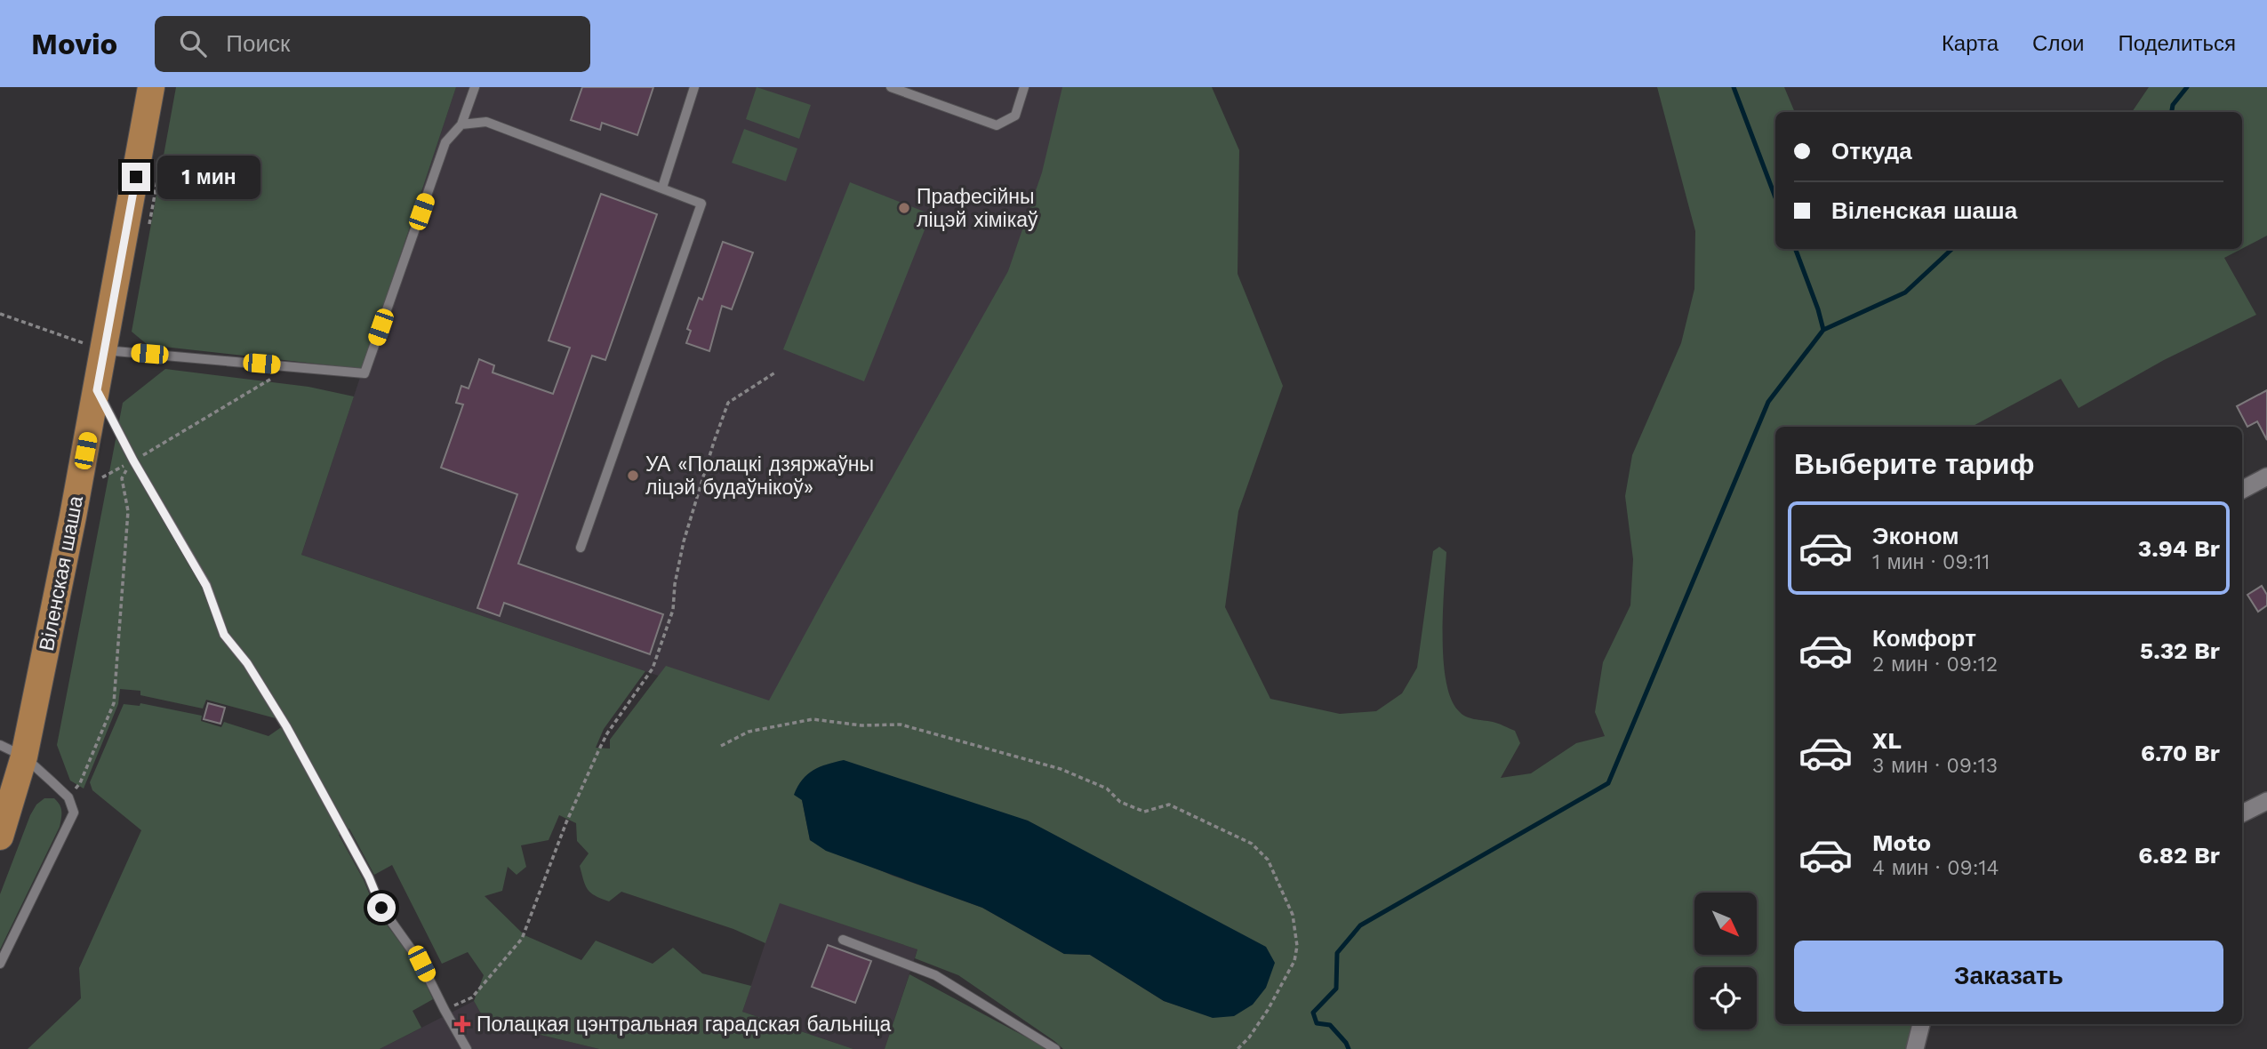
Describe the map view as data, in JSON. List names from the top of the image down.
{
  "streets": {
    "main road": ["Віленская шаша"]
  },
  "places": {
    "other": ["Прафесійны ліцэй хімікаў", "УА «Полацкі дзяржаўны ліцэй будаўнікоў»"],
    "health": ["Полацкая цэнтральная гарадская бальніца"]
  },
  "north": "bottom right",
  "page": {
    "header": "Movio",
    "search": "Поиск",
    "nav": ["Карта", "Слои", "Поделиться"],
    "banner": ["Откуда", "Віленская шаша"],
    "bubble": "1 мин",
    "heading": "Выберите тариф",
    "list": [
      {
        "name": "Эконом",
        "note": "1 мин · 09:11",
        "value": "3.94 Br"
      },
      {
        "name": "Комфорт",
        "note": "2 мин · 09:12",
        "value": "5.32 Br"
      },
      {
        "name": "XL",
        "note": "3 мин · 09:13",
        "value": "6.70 Br"
      },
      {
        "name": "Moto",
        "note": "4 мин · 09:14",
        "value": "6.82 Br"
      }
    ],
    "buttons": "Заказать"
  }
}
